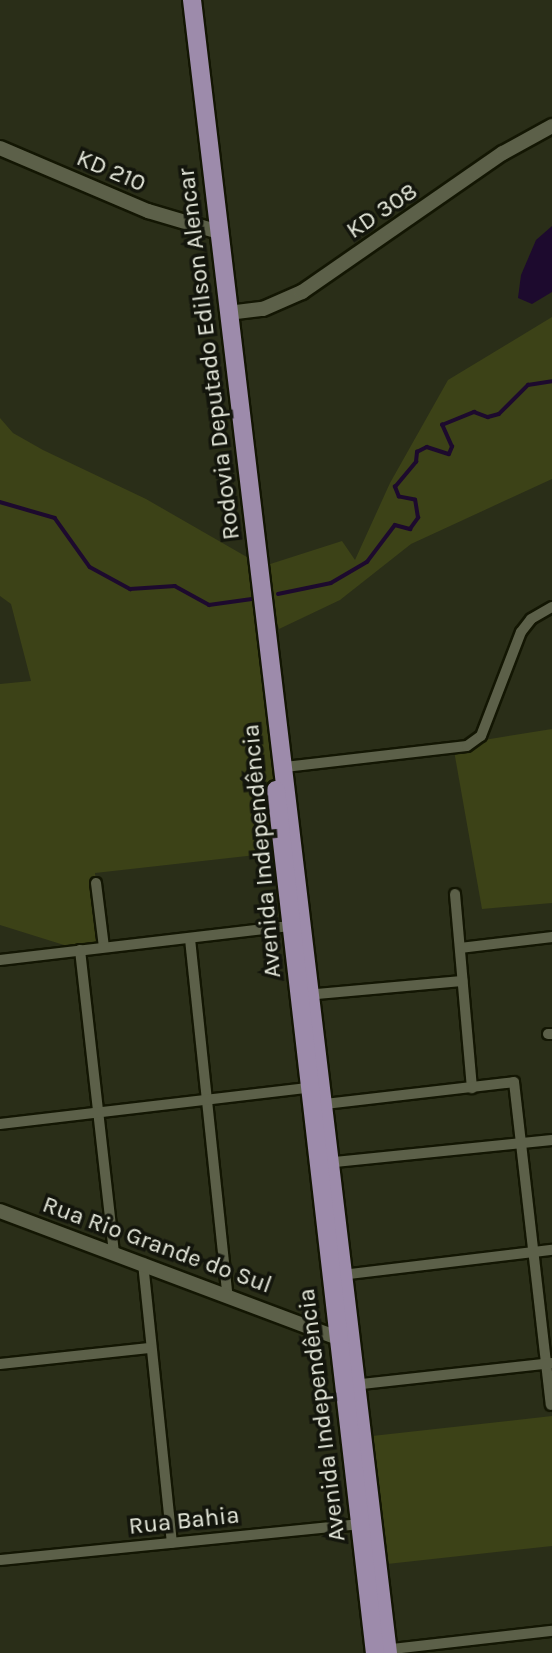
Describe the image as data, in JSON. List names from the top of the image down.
{
  "streets": {
    "main road": ["Rodovia Deputado Edilson Alencar", "Avenida Independência"],
    "street": [
      "KD 210",
      "KD 308",
      "Rua Rio Grande do Sul",
      "Rua Bahia"
    ]
  },
  "crossings": [
    ["KD 210", "Rodovia Deputado Edilson Alencar"],
    ["KD 308", "Rodovia Deputado Edilson Alencar"],
    ["Rodovia Deputado Edilson Alencar", "Avenida Independência"],
    ["Avenida Independência", "Rua Rio Grande do Sul"],
    ["Avenida Independência", "Rua Bahia"]
  ]
}
